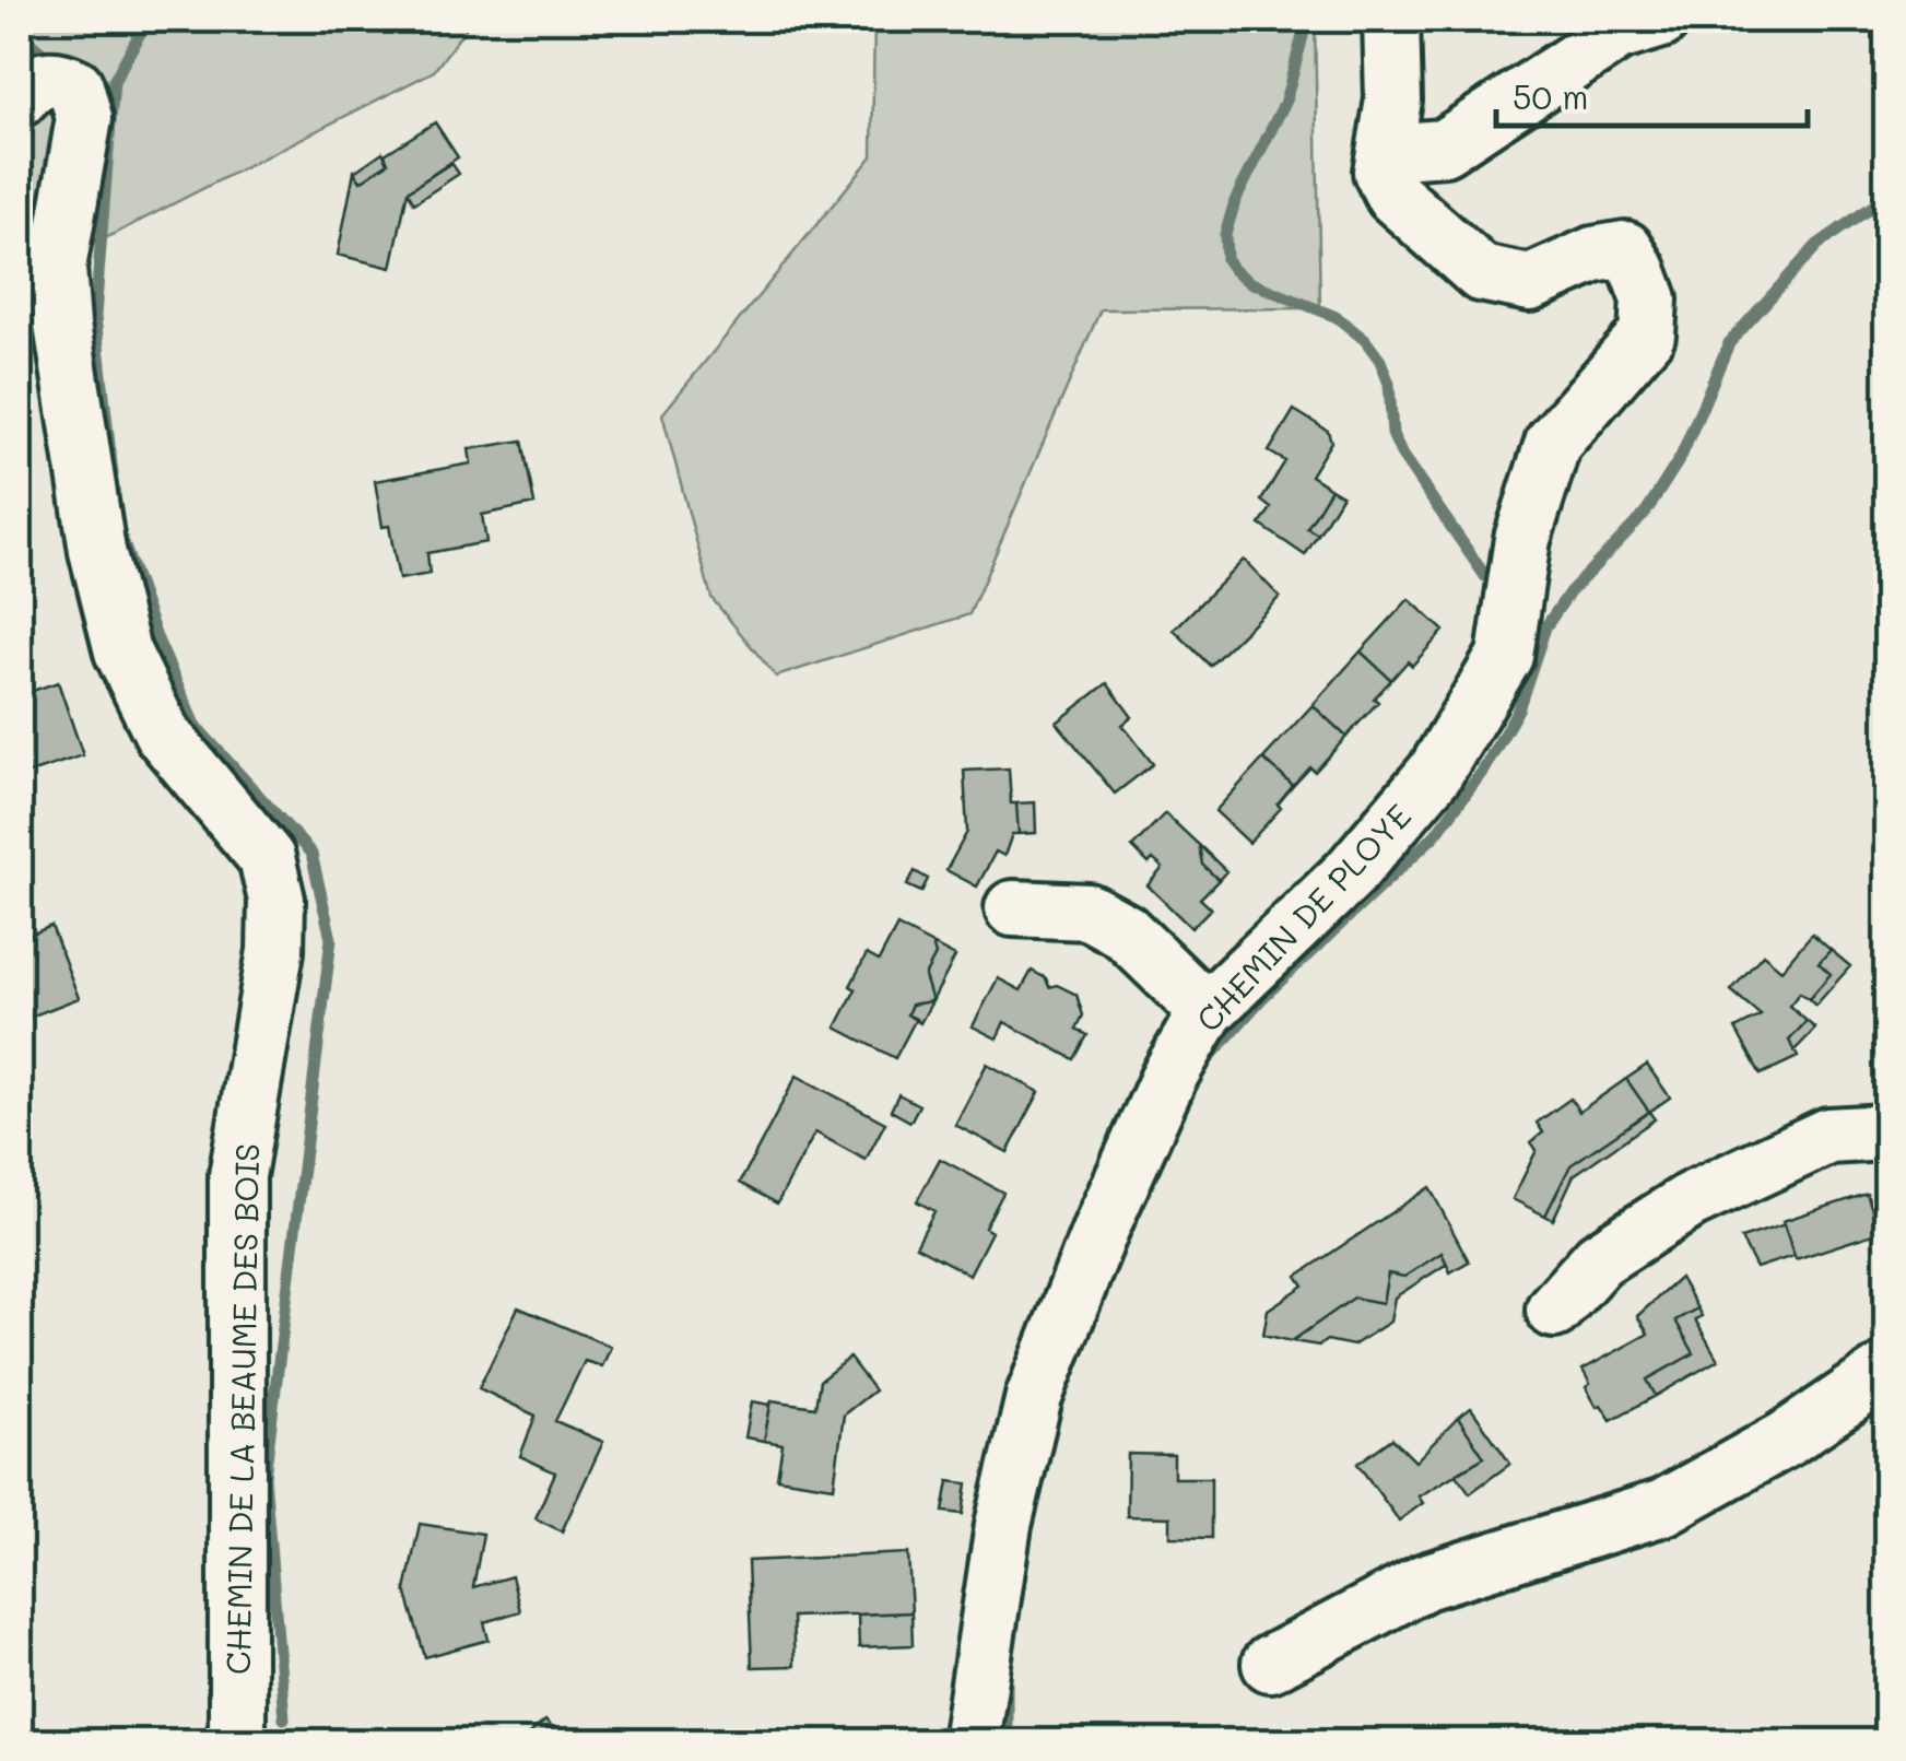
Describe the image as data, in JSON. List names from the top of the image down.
{
  "streets": {
    "street": ["CHEMIN DE PLOYE", "CHEMIN DE LA BEAUME DES BOIS"]
  },
  "scale_bar": "50 m"
}
